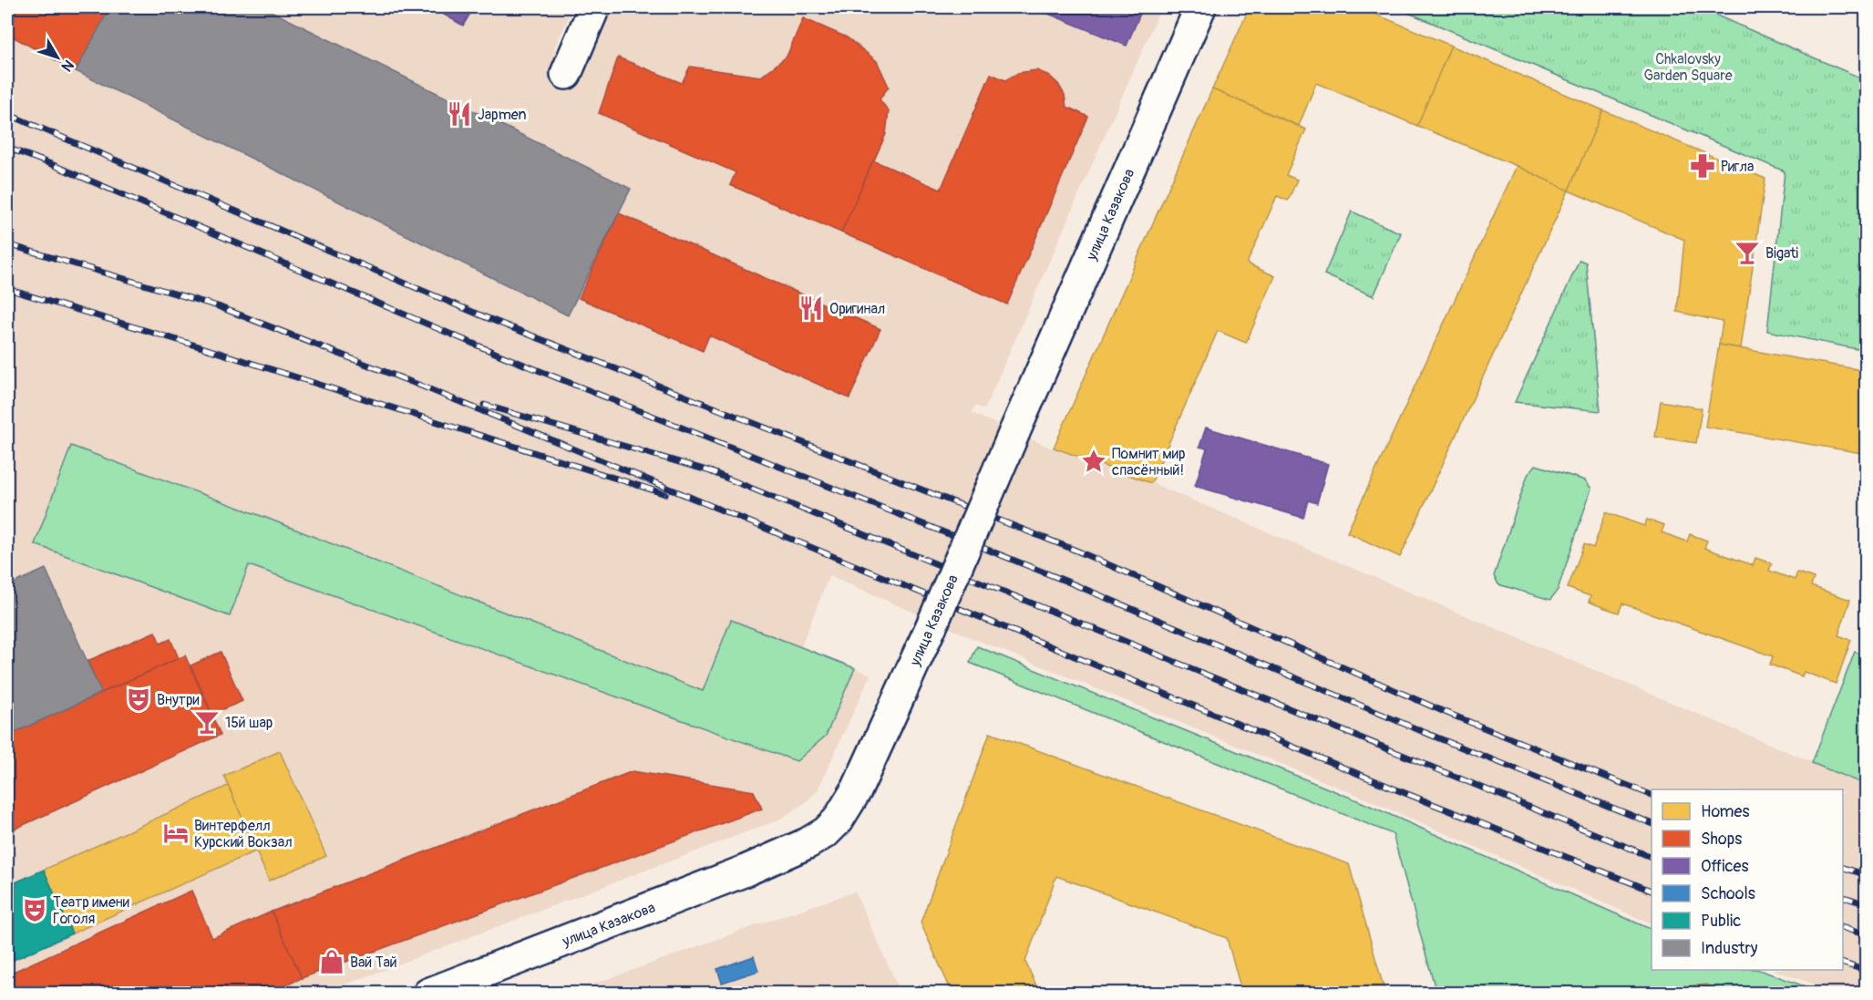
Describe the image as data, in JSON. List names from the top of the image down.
{
  "streets": {
    "street": ["улица Казакова"]
  },
  "parks": ["Chkalovsky Garden Square"],
  "places": {
    "restaurant": ["Japmen", "Оригинал"],
    "pharmacy": ["Ригла"],
    "bar": ["Bigati", "15й шар"],
    "place": ["Помнит мир спасённый!"],
    "theatre": ["Внутри", "Театр имени Гоголя"],
    "hotel": ["Винтерфелл Курский Вокзал"],
    "shop": ["Вай Тай"]
  },
  "legend": [
    "Homes",
    "Shops",
    "Offices",
    "Schools",
    "Public",
    "Industry"
  ],
  "north": "bottom right"
}
